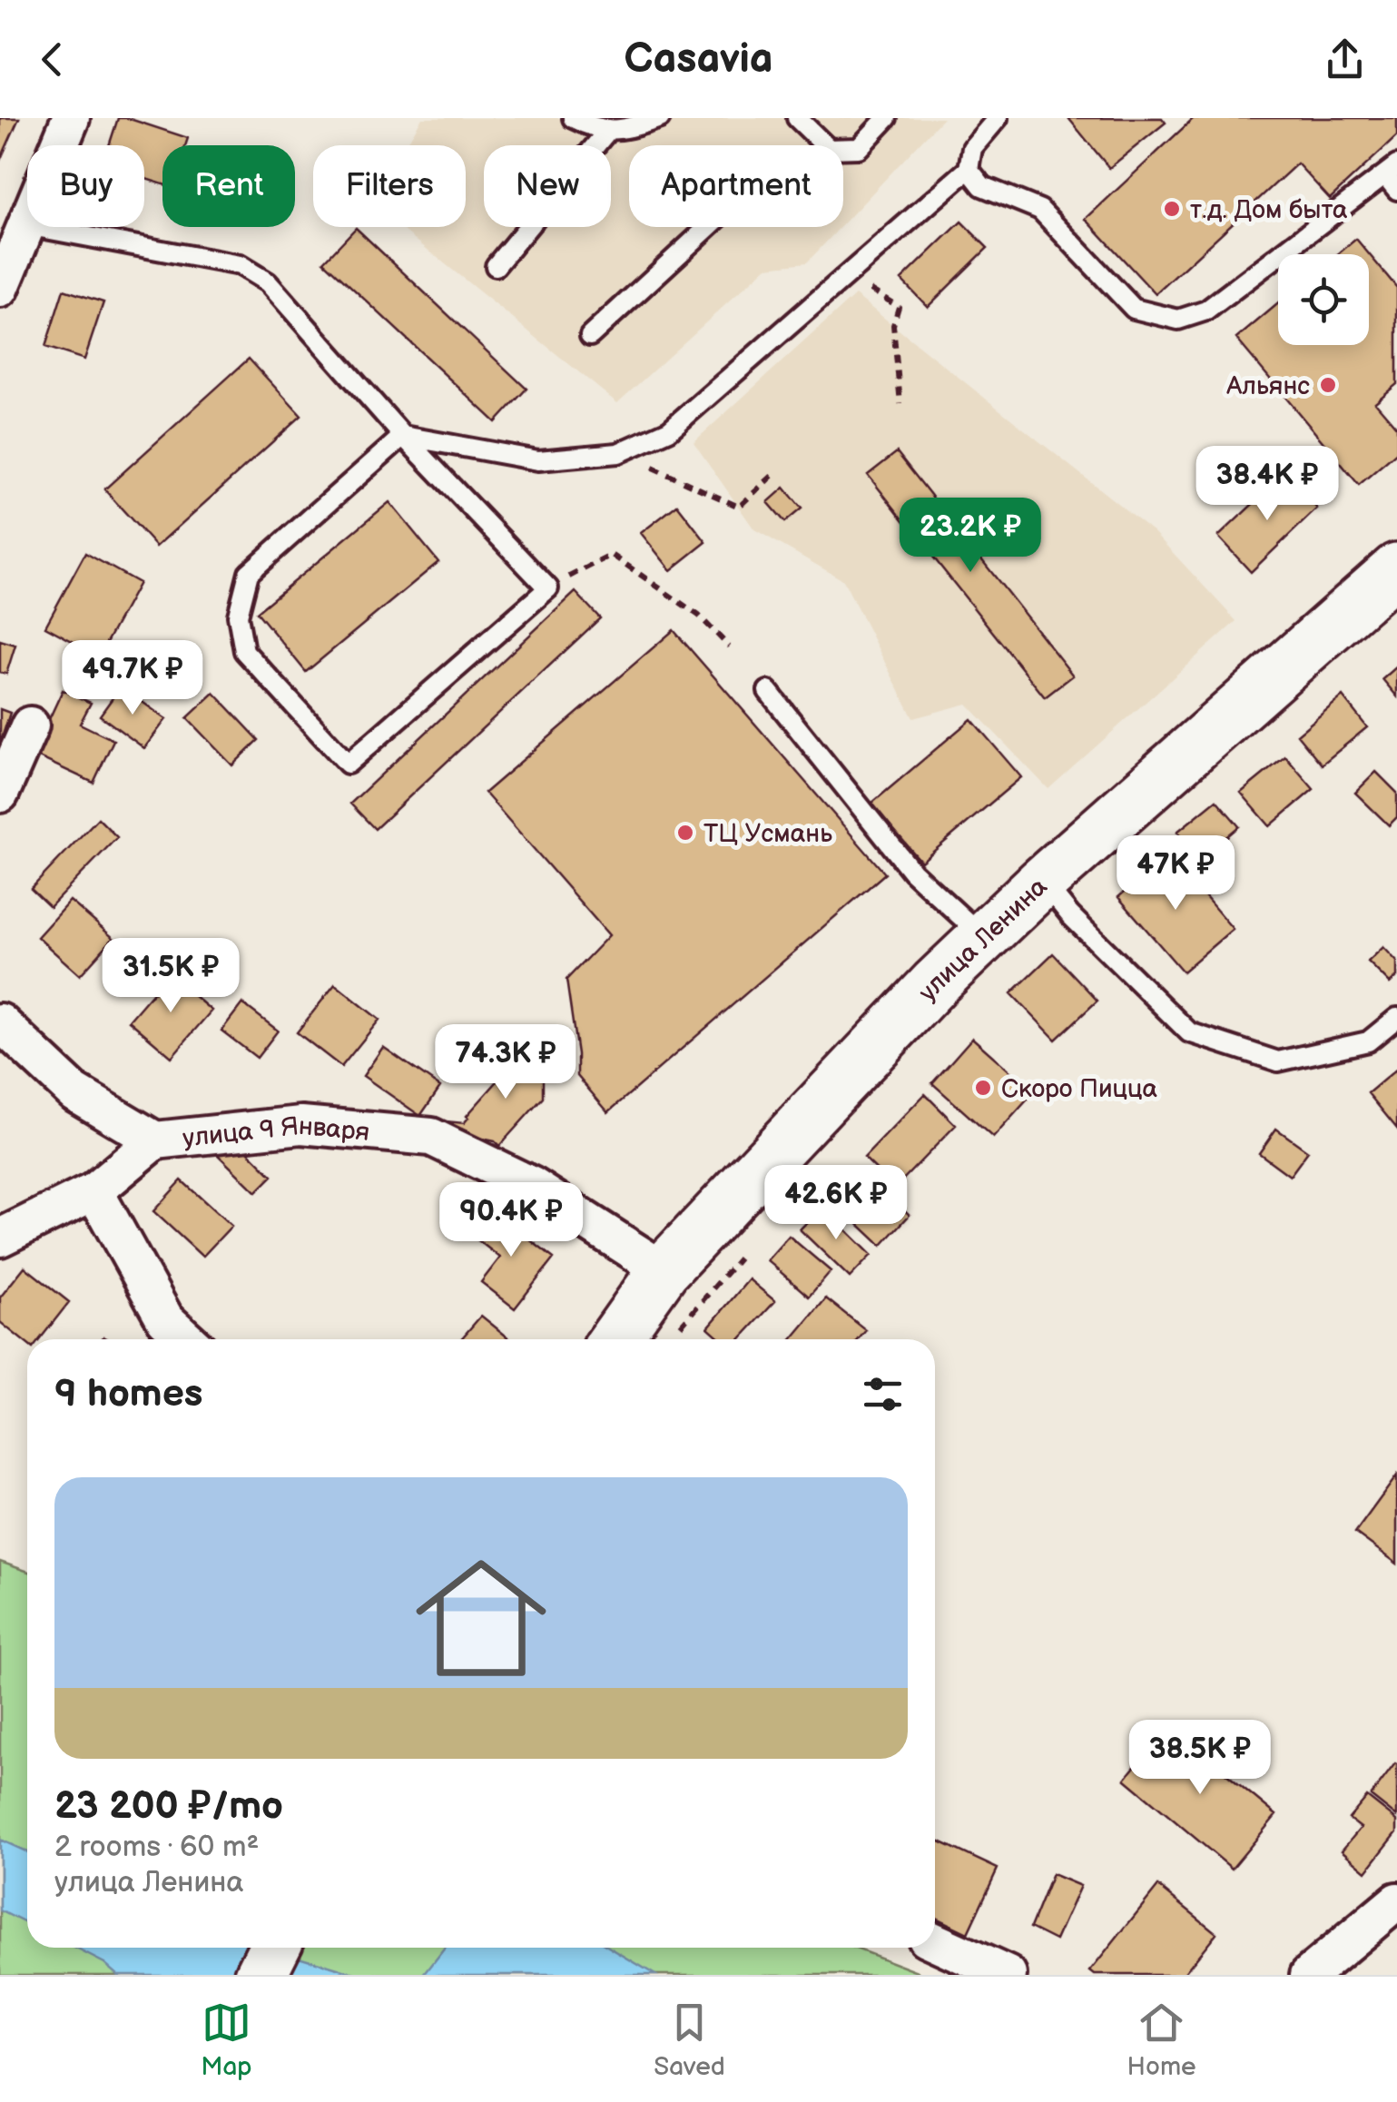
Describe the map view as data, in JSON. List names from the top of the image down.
{
  "streets": {
    "main road": ["улица Ленина"],
    "street": ["улица 9 Января"]
  },
  "crossings": [
    ["улица Ленина", "улица 9 Января"]
  ],
  "places": [
    "т.д. Дом быта",
    "Альянс",
    "ТЦ Усмань",
    "Скоро Пицца"
  ],
  "page": {
    "header": "Casavia",
    "chip": [
      "Buy",
      "Rent",
      "Filters",
      "New",
      "Apartment"
    ],
    "price": [
      "38.4K ₽",
      "23.2K ₽",
      "49.7K ₽",
      "47K ₽",
      "31.5K ₽",
      "74.3K ₽",
      "42.6K ₽",
      "90.4K ₽",
      "38.5K ₽"
    ],
    "heading": "9 homes",
    "list": [
      {
        "name": "23 200 ₽/mo",
        "note": "2 rooms · 60 m² · улица Ленина"
      }
    ],
    "tabs": ["Map", "Saved", "Home"]
  }
}
